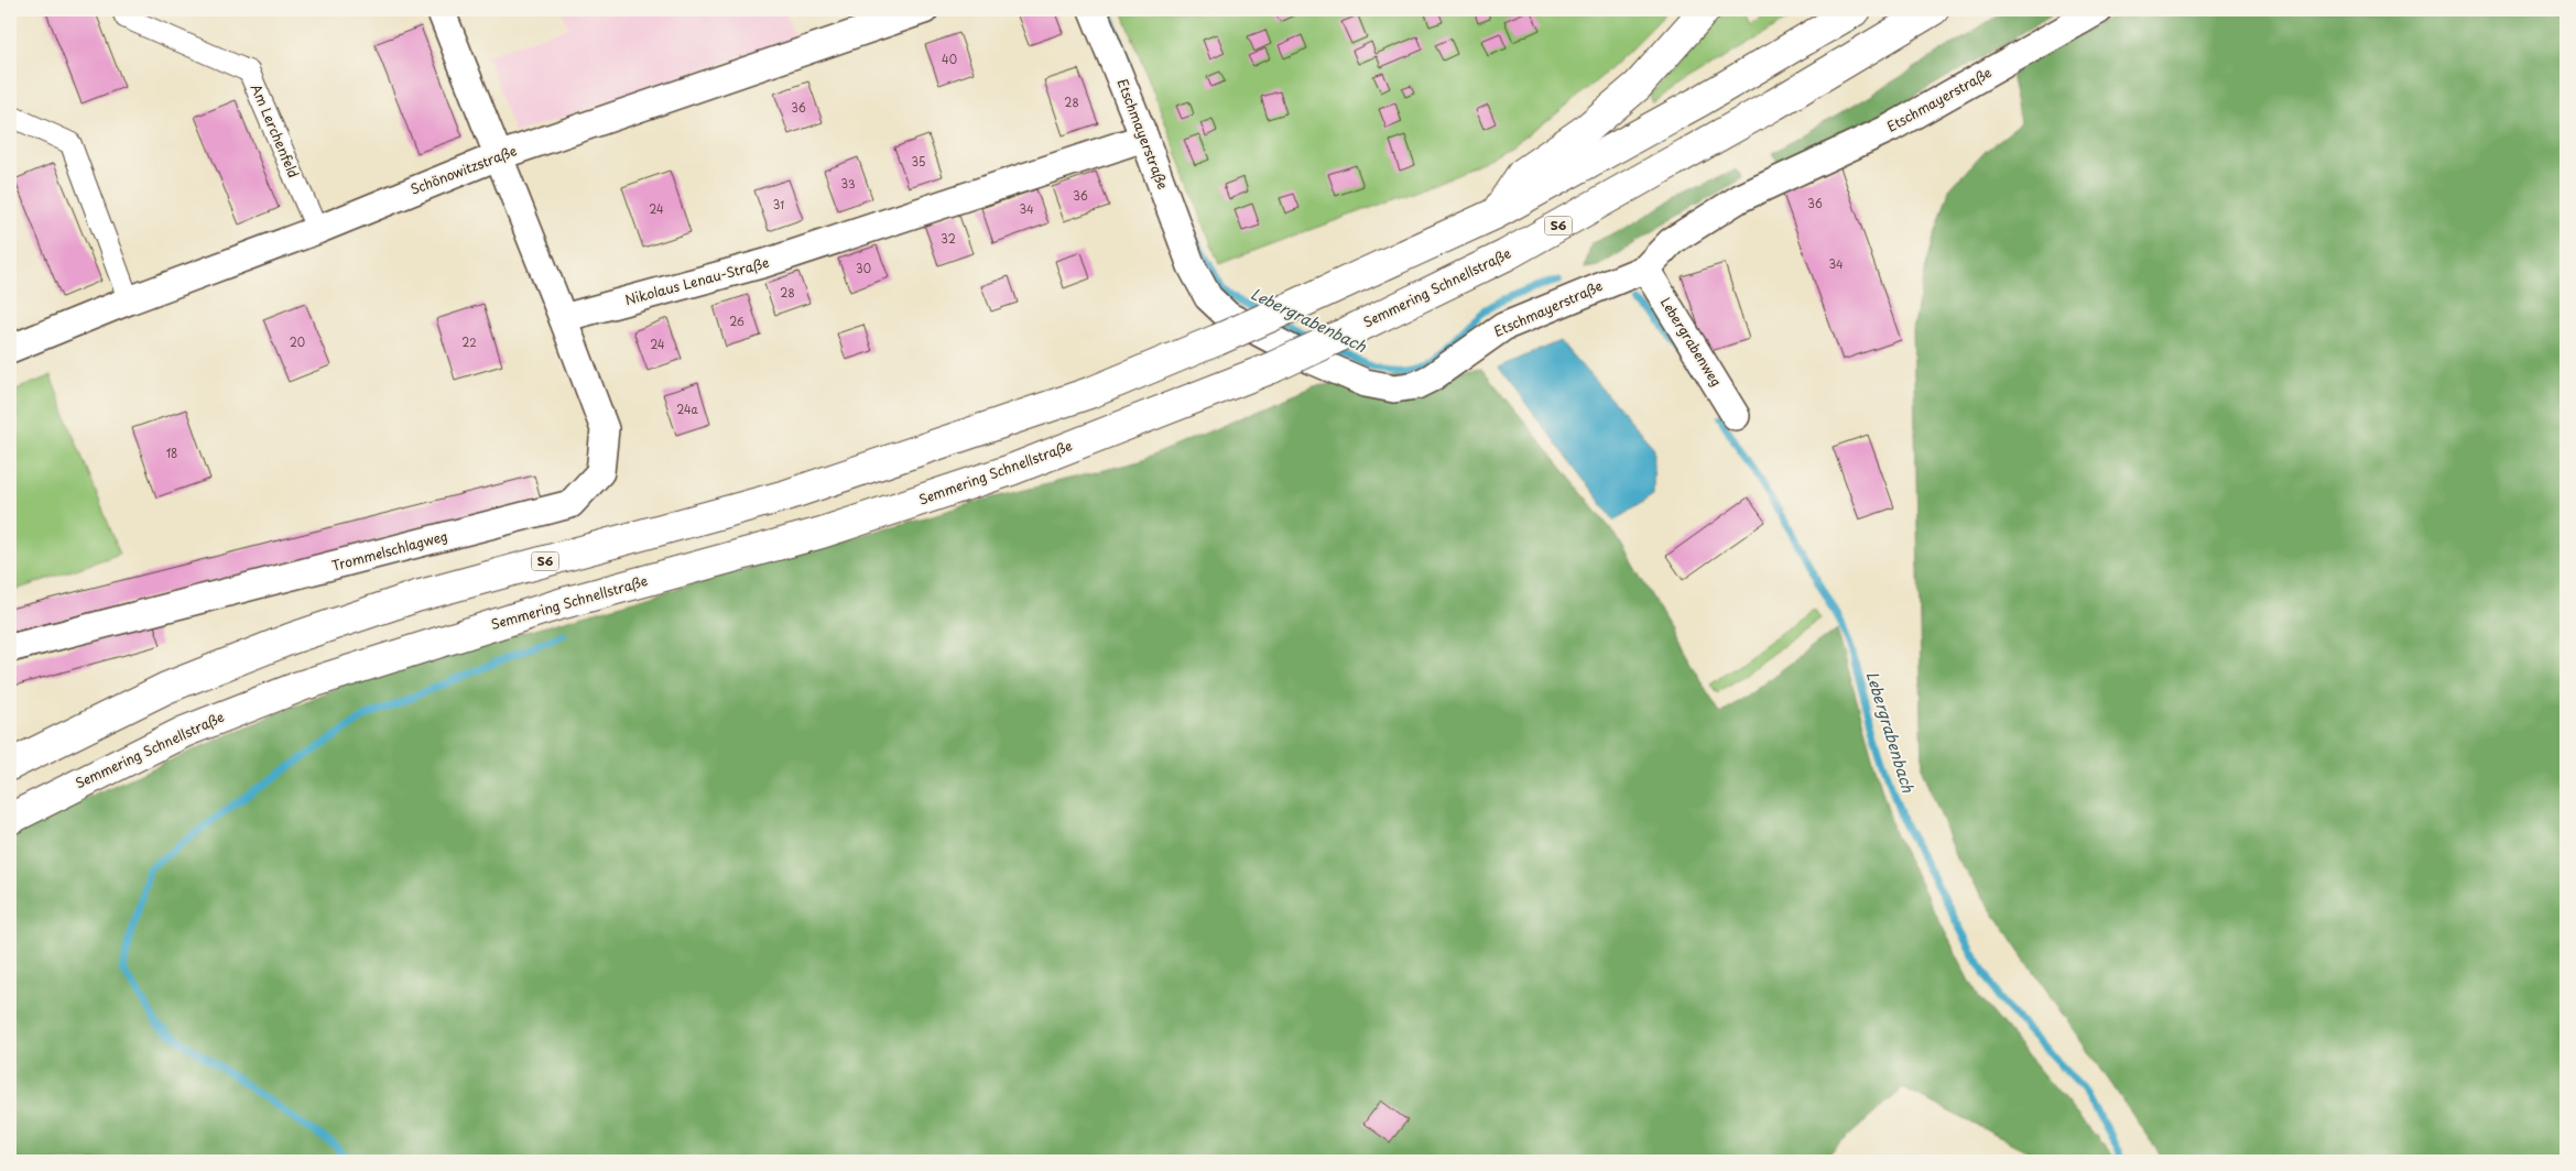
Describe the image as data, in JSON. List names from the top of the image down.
{
  "streets": {
    "highway": ["S6", "Semmering Schnellstraße"],
    "street": [
      "Etschmayerstraße",
      "Am Lerchenfeld",
      "Schönowitzstraße",
      "Nikolaus Lenau-Straße",
      "Lebergrabenweg",
      "Trommelschlagweg"
    ]
  },
  "crossings": [
    ["Etschmayerstraße", "Nikolaus Lenau-Straße"],
    ["Etschmayerstraße", "Lebergrabenweg"],
    ["Am Lerchenfeld", "Schönowitzstraße"],
    ["Nikolaus Lenau-Straße", "Trommelschlagweg"]
  ],
  "water": ["Lebergrabenbach"],
  "house_numbers": [
    "40",
    "28",
    "36",
    "35",
    "33",
    "36",
    "36",
    "31",
    "24",
    "34",
    "32",
    "34",
    "30",
    "28",
    "26",
    "20",
    "22",
    "24",
    "24a",
    "18"
  ]
}
